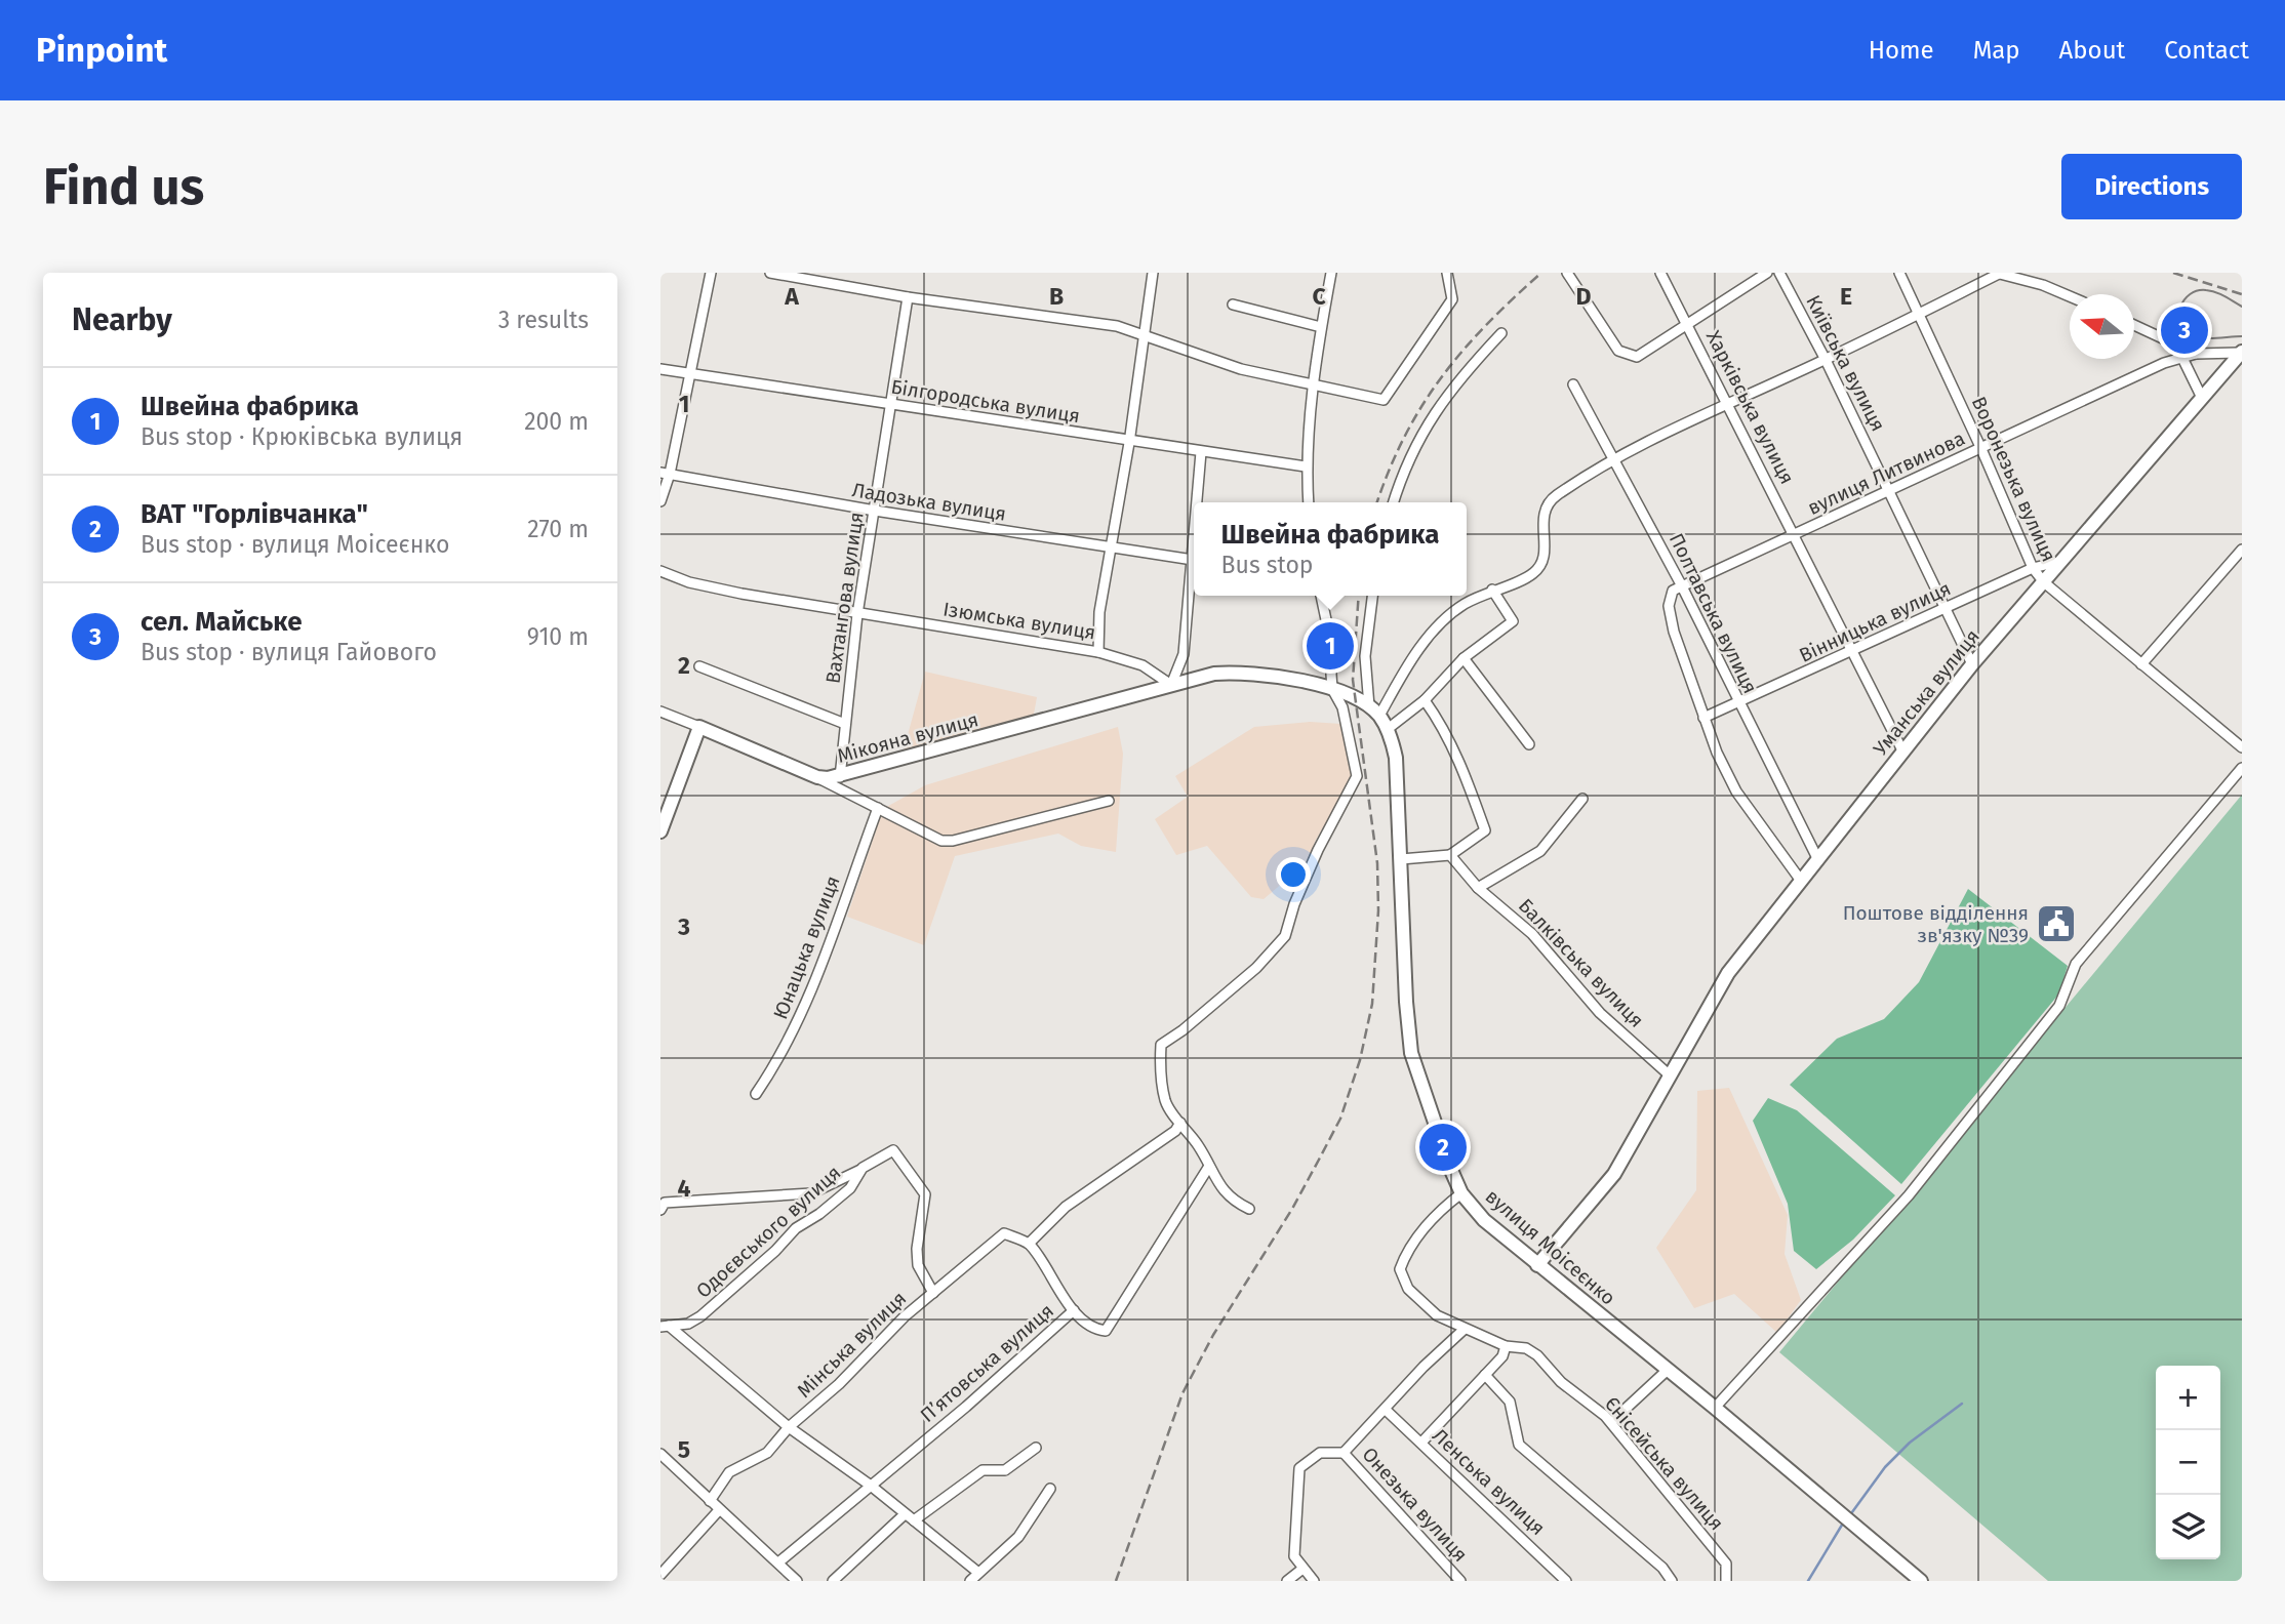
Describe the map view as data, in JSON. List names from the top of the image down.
{
  "streets": {
    "street": [
      "Київська вулиця",
      "Білгородська вулиця",
      "Харківська вулиця",
      "вулиця Литвинова",
      "Воронезька вулиця",
      "Ладозька вулиця",
      "Вахтангова вулиця",
      "Полтавська вулиця",
      "Ізюмська вулиця",
      "Вінницька вулиця",
      "Уманська вулиця",
      "Мікояна вулиця",
      "Юнацька вулиця",
      "Балківська вулиця",
      "Одоєвського вулиця",
      "вулиця Моісеєнко",
      "Мінська вулиця",
      "П’ятовська вулиця",
      "Єнісейська вулиця",
      "Ленська вулиця",
      "Онезька вулиця"
    ]
  },
  "crossings": [
    ["Київська вулиця", "вулиця Литвинова"],
    ["Київська вулиця", "Вінницька вулиця"],
    ["Київська вулиця", "Уманська вулиця"],
    ["Білгородська вулиця", "Вахтангова вулиця"],
    ["Харківська вулиця", "вулиця Литвинова"],
    ["Харківська вулиця", "Вінницька вулиця"],
    ["Харківська вулиця", "Уманська вулиця"],
    ["вулиця Литвинова", "Воронезька вулиця"],
    ["вулиця Литвинова", "Полтавська вулиця"],
    ["вулиця Литвинова", "Уманська вулиця"],
    ["Воронезька вулиця", "Вінницька вулиця"],
    ["Воронезька вулиця", "Уманська вулиця"],
    ["Ладозька вулиця", "Вахтангова вулиця"],
    ["Вахтангова вулиця", "Ізюмська вулиця"],
    ["Вахтангова вулиця", "Мікояна вулиця"],
    ["Полтавська вулиця", "Вінницька вулиця"],
    ["Полтавська вулиця", "Уманська вулиця"],
    ["Ізюмська вулиця", "Мікояна вулиця"],
    ["Вінницька вулиця", "Уманська вулиця"],
    ["Уманська вулиця", "Балківська вулиця"],
    ["Уманська вулиця", "вулиця Моісеєнко"],
    ["Одоєвського вулиця", "Мінська вулиця"],
    ["вулиця Моісеєнко", "Єнісейська вулиця"]
  ],
  "places": {
    "public building": ["Поштове відділення зв'язку №39"]
  },
  "north": "left",
  "page": {
    "header": "Pinpoint",
    "nav": [
      "Home",
      "Map",
      "About",
      "Contact"
    ],
    "buttons": "Directions",
    "title": "Find us",
    "heading": ["Nearby", "3 results"],
    "pins": ["3", "1", "2"],
    "list": [
      {
        "mark": "1",
        "name": "Швейна фабрика",
        "note": "Bus stop · Крюківська вулиця",
        "value": "200 m"
      },
      {
        "mark": "2",
        "name": "ВАТ \"Горлівчанка\"",
        "note": "Bus stop · вулиця Моісеєнко",
        "value": "270 m"
      },
      {
        "mark": "3",
        "name": "сел. Майське",
        "note": "Bus stop · вулиця Гайового",
        "value": "910 m"
      }
    ],
    "popup": ["Швейна фабрика", "Bus stop"],
    "map_buttons": ["+", "−"]
  },
  "grid": {
    "columns": [
      "A",
      "B",
      "C",
      "D",
      "E"
    ],
    "rows": [
      "1",
      "2",
      "3",
      "4",
      "5"
    ]
  }
}
